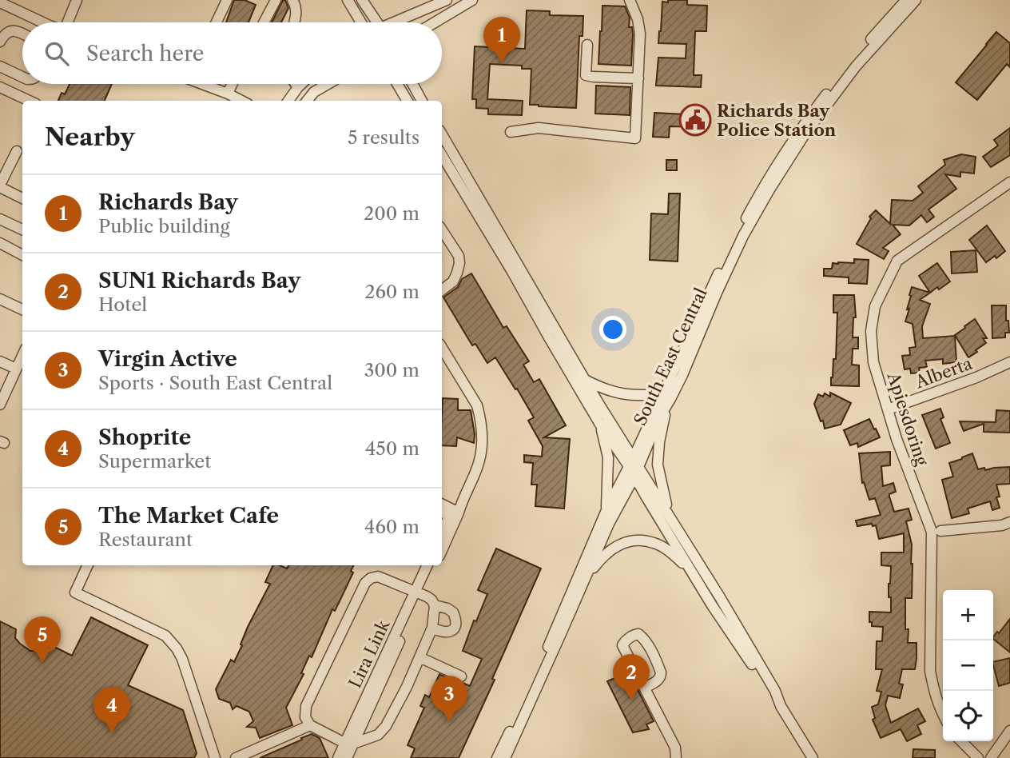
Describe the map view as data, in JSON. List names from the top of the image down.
{
  "streets": {
    "street": [
      "South East Central",
      "Alberta",
      "Apiesdoring",
      "Lira Link"
    ]
  },
  "crossings": [
    ["Alberta", "Apiesdoring"]
  ],
  "places": {
    "public building": ["Richards Bay Police Station"]
  },
  "page": {
    "pins": [
      "1",
      "5",
      "2",
      "3",
      "4"
    ],
    "search": "Search here",
    "heading": ["Nearby", "5 results"],
    "list": [
      {
        "mark": "1",
        "name": "Richards Bay",
        "note": "Public building",
        "value": "200 m"
      },
      {
        "mark": "2",
        "name": "SUN1 Richards Bay",
        "note": "Hotel",
        "value": "260 m"
      },
      {
        "mark": "3",
        "name": "Virgin Active",
        "note": "Sports · South East Central",
        "value": "300 m"
      },
      {
        "mark": "4",
        "name": "Shoprite",
        "note": "Supermarket",
        "value": "450 m"
      },
      {
        "mark": "5",
        "name": "The Market Cafe",
        "note": "Restaurant",
        "value": "460 m"
      }
    ],
    "map_buttons": ["+", "−"]
  }
}
